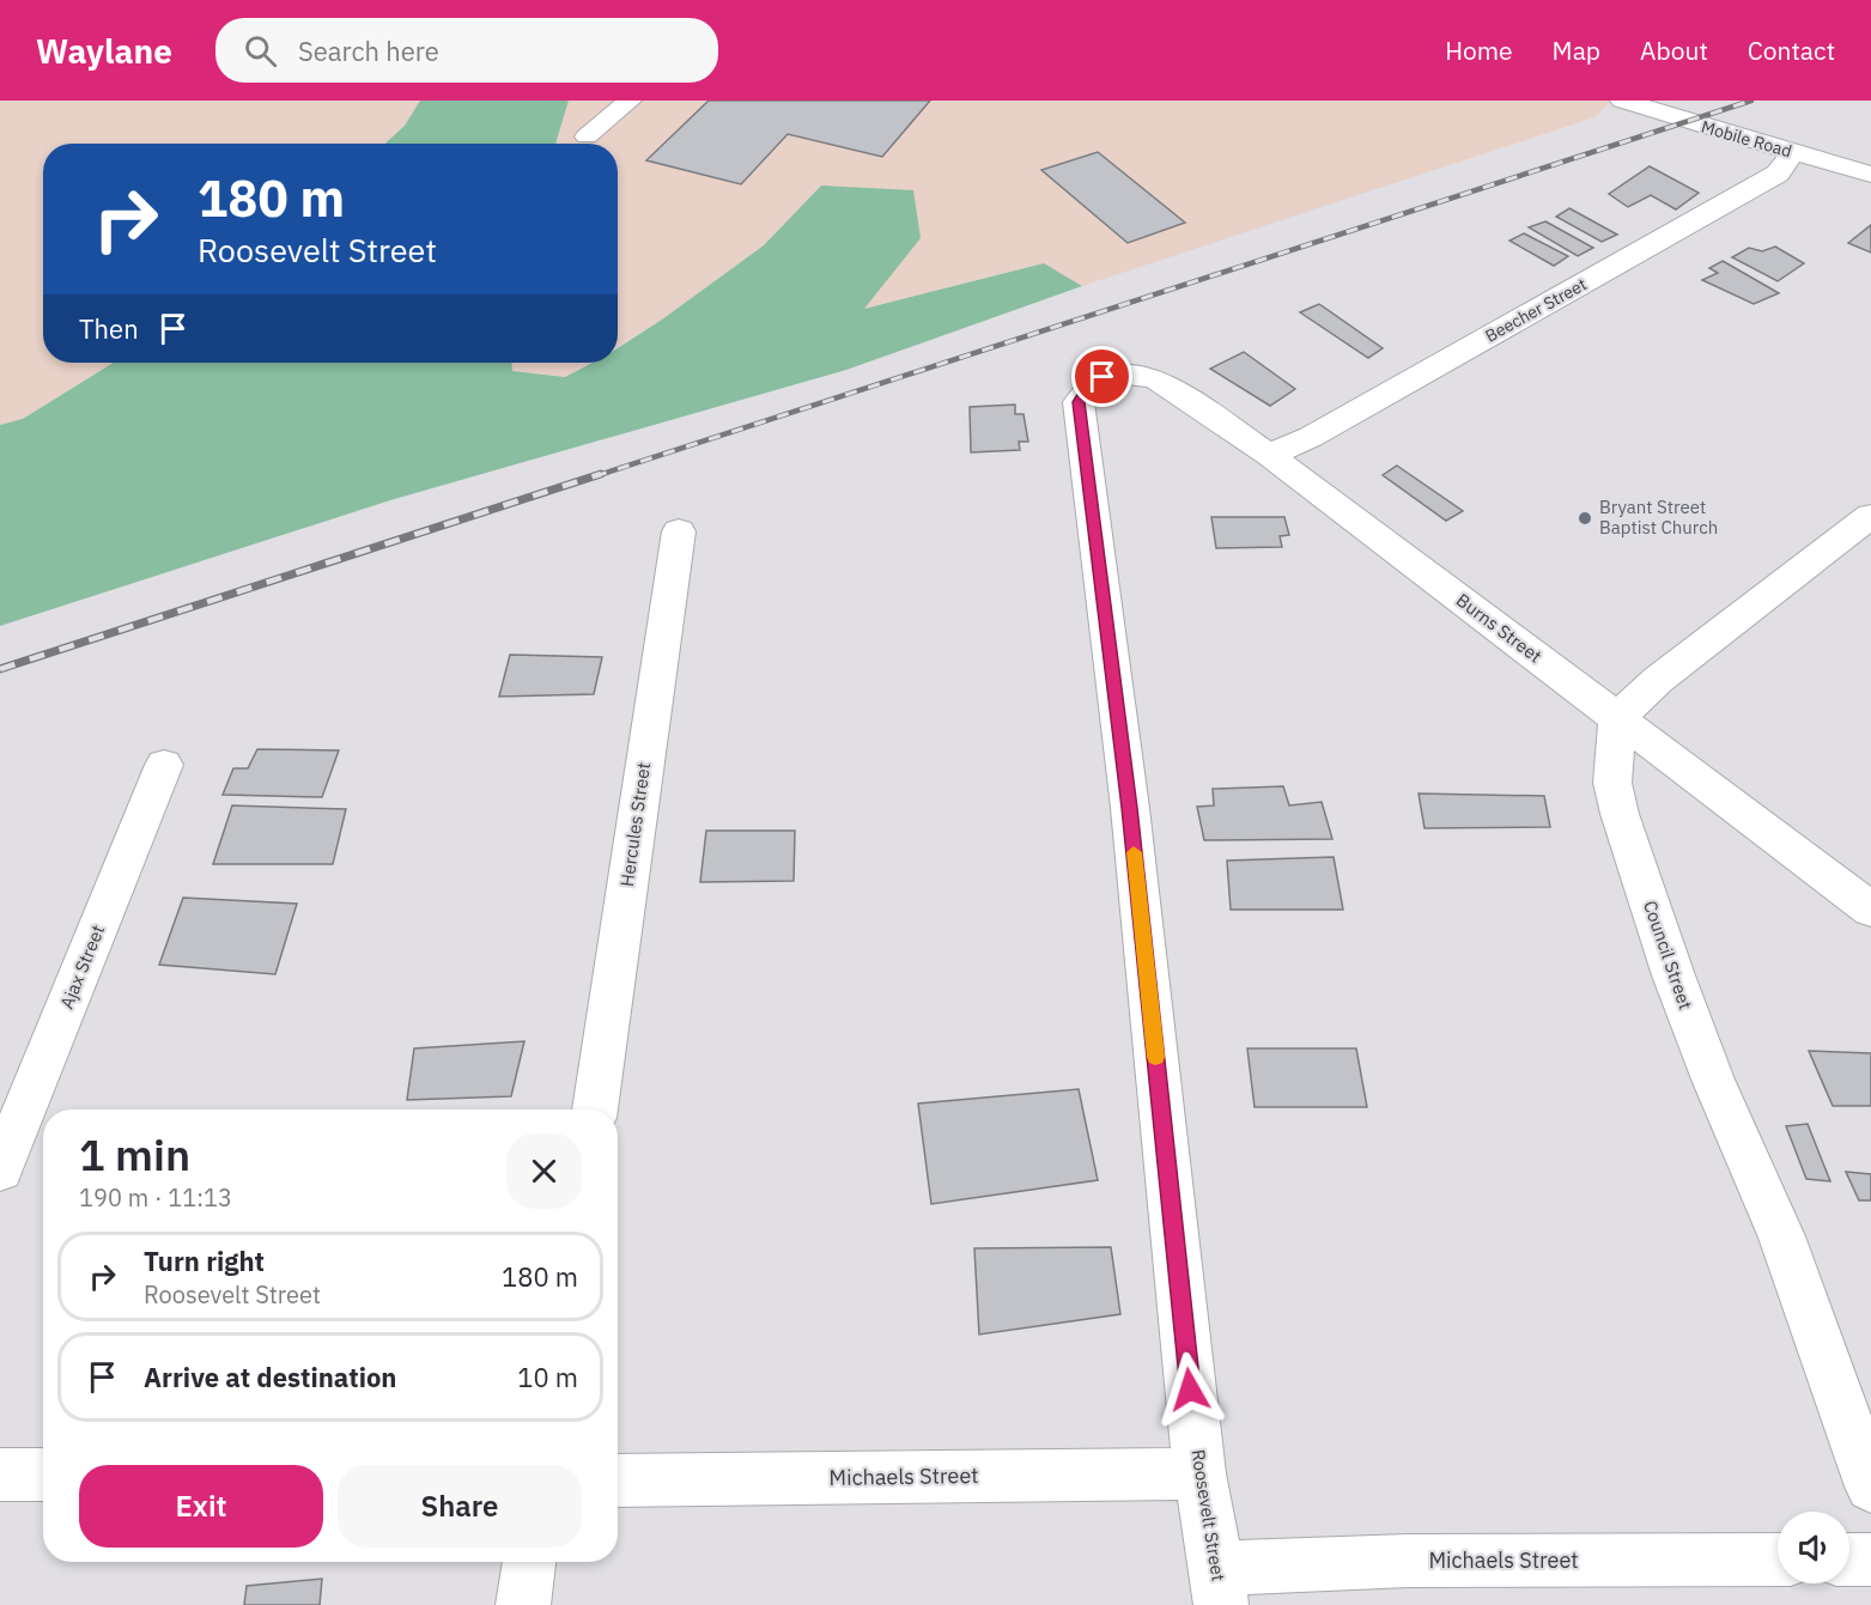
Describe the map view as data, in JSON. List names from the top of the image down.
{
  "streets": {
    "street": [
      "Mobile Road",
      "Beecher Street",
      "Burns Street",
      "Hercules Street",
      "Council Street",
      "Ajax Street",
      "Michaels Street",
      "Roosevelt Street"
    ]
  },
  "crossings": [
    ["Mobile Road", "Beecher Street"],
    ["Beecher Street", "Burns Street"],
    ["Burns Street", "Council Street"],
    ["Burns Street", "Roosevelt Street"],
    ["Michaels Street", "Roosevelt Street"]
  ],
  "places": ["Bryant Street Baptist Church"],
  "page": {
    "header": "Waylane",
    "search": "Search here",
    "nav": [
      "Home",
      "Map",
      "About",
      "Contact"
    ],
    "turn": ["180 m", "Roosevelt Street"],
    "then": "Then",
    "heading": ["1 min", "190 m · 11:13"],
    "list": [
      {
        "name": "Turn right",
        "note": "Roosevelt Street",
        "value": "180 m"
      },
      {
        "name": "Arrive at destination",
        "value": "10 m"
      }
    ],
    "buttons": ["Exit", "Share"]
  }
}
